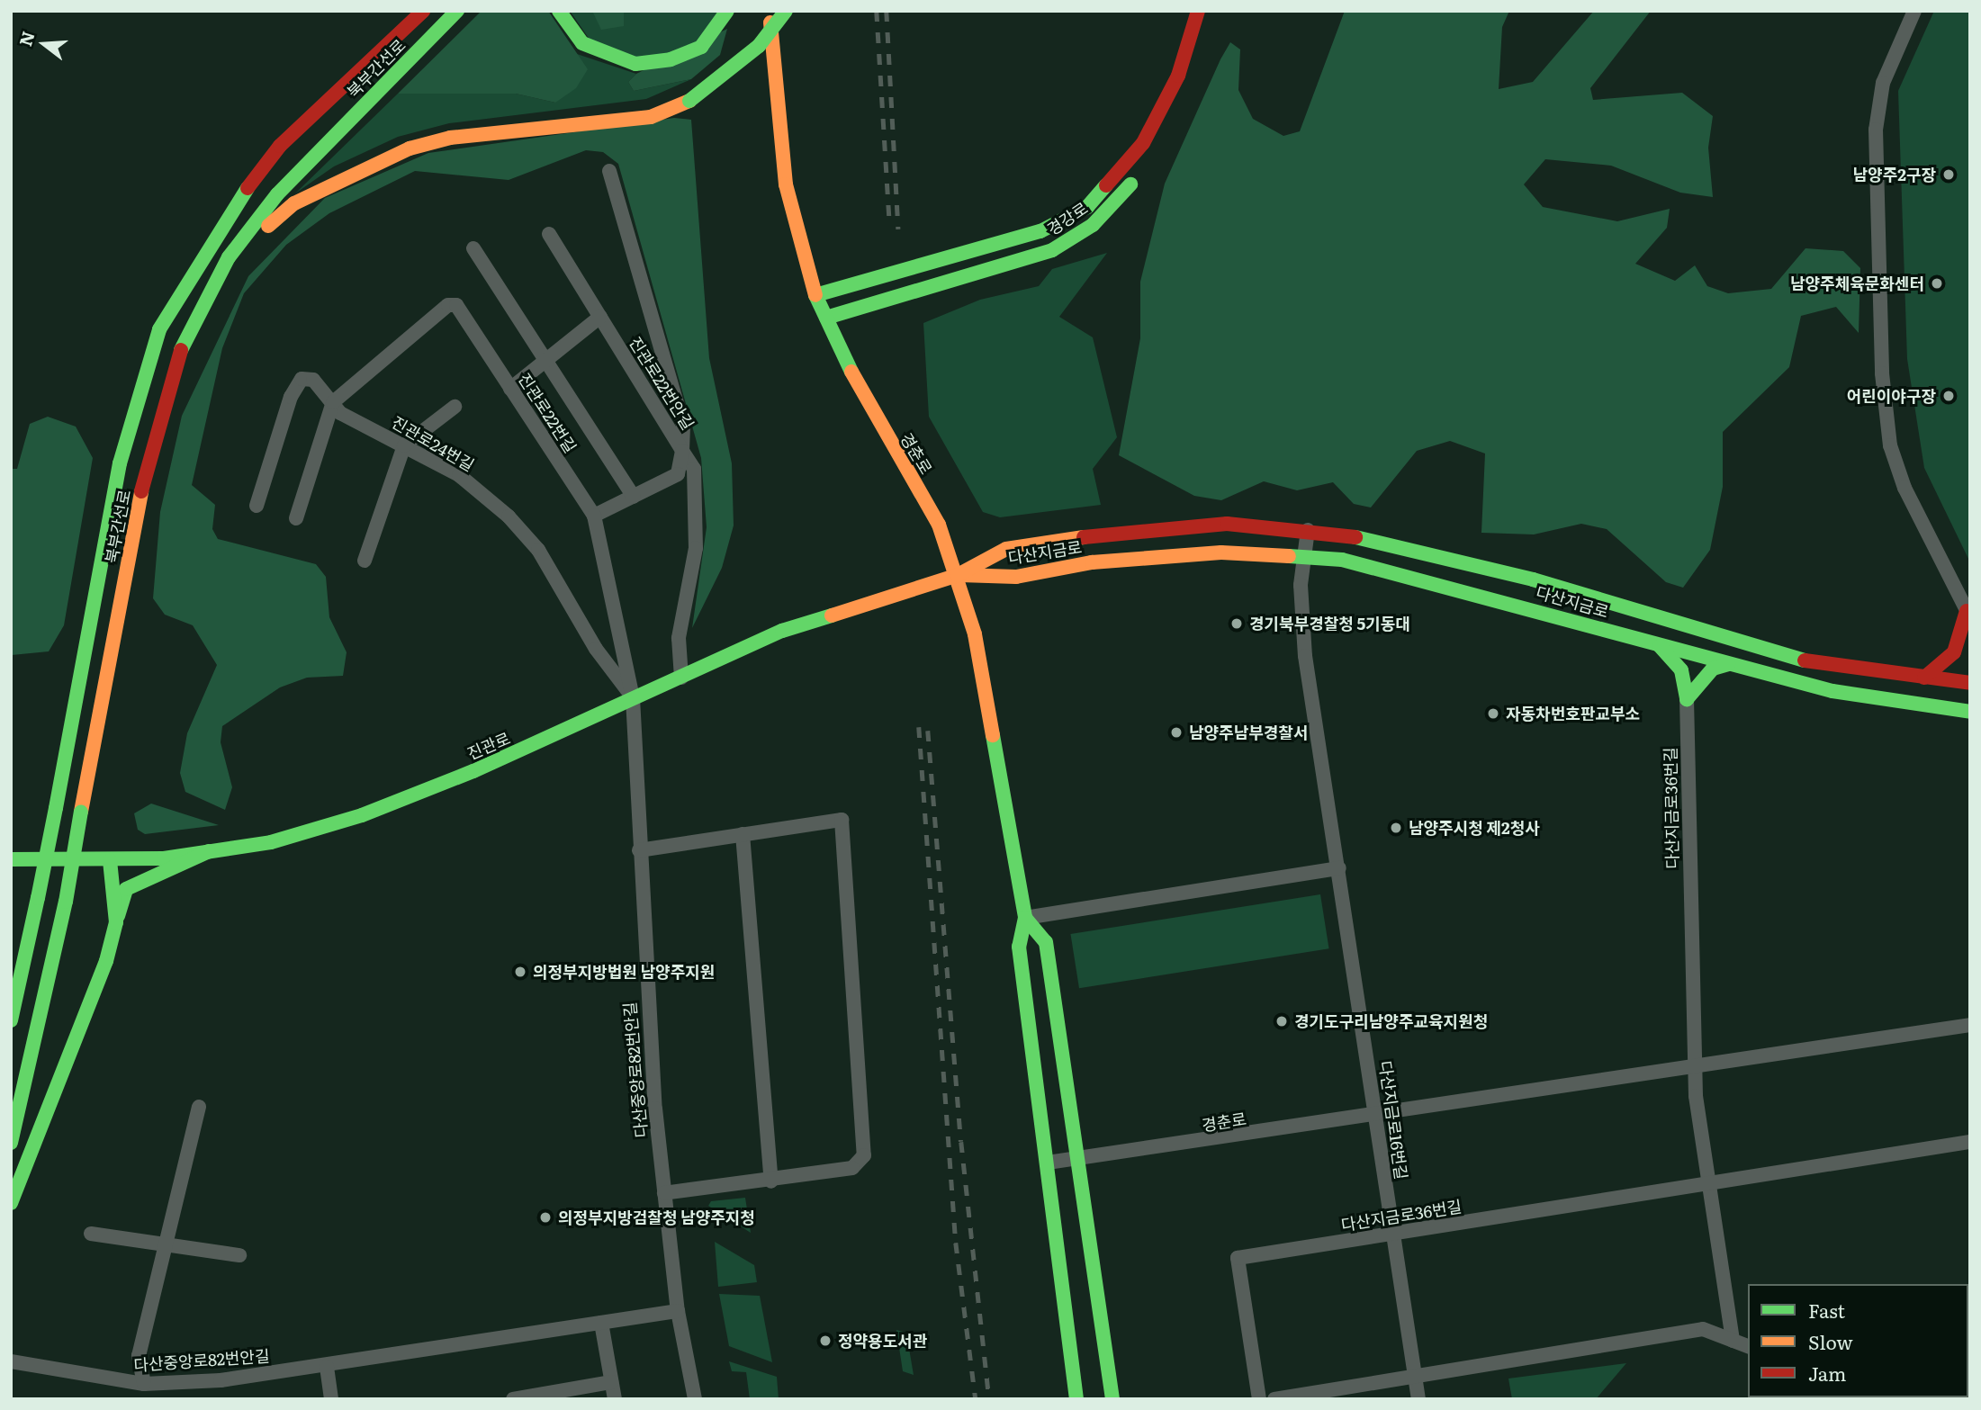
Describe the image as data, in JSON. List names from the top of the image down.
{
  "streets": {
    "main road": [
      "북부간선로",
      "경강로",
      "경춘로",
      "다산지금로",
      "진관로"
    ],
    "street": [
      "진관로22번안길",
      "진관로22번길",
      "진관로24번길",
      "다산지금로36번길",
      "다산중앙로82번안길",
      "다산지금로16번길"
    ]
  },
  "crossings": [
    ["경강로", "경춘로"],
    ["진관로22번안길", "진관로22번길"],
    ["진관로22번길", "진관로24번길"],
    ["진관로22번길", "진관로"],
    ["진관로22번길", "다산중앙로82번안길"],
    ["진관로24번길", "진관로"],
    ["진관로24번길", "다산중앙로82번안길"],
    ["경춘로", "다산지금로"],
    ["경춘로", "진관로"],
    ["경춘로", "다산지금로16번길"],
    ["다산지금로", "진관로"],
    ["다산지금로", "다산지금로16번길"],
    ["진관로", "다산중앙로82번안길"],
    ["다산지금로36번길", "다산지금로16번길"]
  ],
  "places": [
    "남양주2구장",
    "남양주체육문화센터",
    "어린이야구장",
    "경기북부경찰청 5기동대",
    "자동차번호판교부소",
    "남양주남부경찰서",
    "남양주시청 제2청사",
    "의정부지방법원 남양주지원",
    "경기도구리남양주교육지원청",
    "의정부지방검찰청 남양주지청",
    "정약용도서관"
  ],
  "legend": ["Fast", "Slow", "Jam"],
  "north": "left"
}
